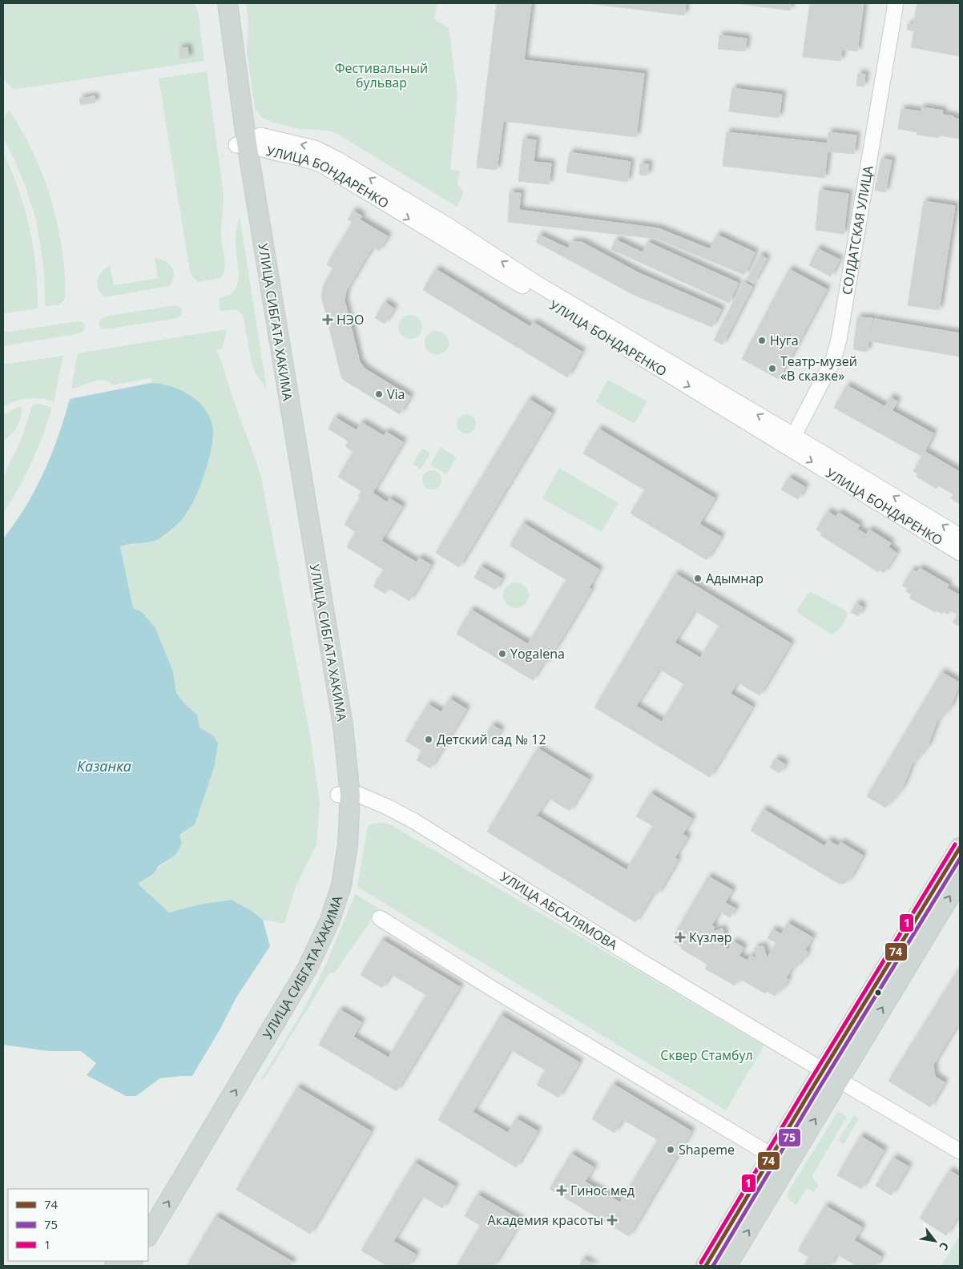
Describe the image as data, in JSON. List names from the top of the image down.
{
  "streets": {
    "main road": ["УЛИЦА СИБГАТА ХАКИМА"],
    "street": ["УЛИЦА БОНДАРЕНКО", "СОЛДАТСКАЯ УЛИЦА", "УЛИЦА АБСАЛЯМОВА"]
  },
  "crossings": [
    ["УЛИЦА БОНДАРЕНКО", "СОЛДАТСКАЯ УЛИЦА"],
    ["УЛИЦА БОНДАРЕНКО", "УЛИЦА СИБГАТА ХАКИМА"],
    ["УЛИЦА СИБГАТА ХАКИМА", "УЛИЦА АБСАЛЯМОВА"]
  ],
  "water": ["Казанка"],
  "parks": ["Фестивальный бульвар", "Сквер Стамбул"],
  "places": {
    "health": [
      "НЭО",
      "Күзләр",
      "Гинос мед",
      "Академия красоты"
    ],
    "other": [
      "Нуга",
      "Театр-музей «В сказке»",
      "Via",
      "Адымнар",
      "Yogalena",
      "Детский сад № 12",
      "Shapeme"
    ]
  },
  "lines": ["transit line 1", "transit line 74", "transit line 75"],
  "legend": ["74", "75", "1"],
  "north": "bottom right"
}
